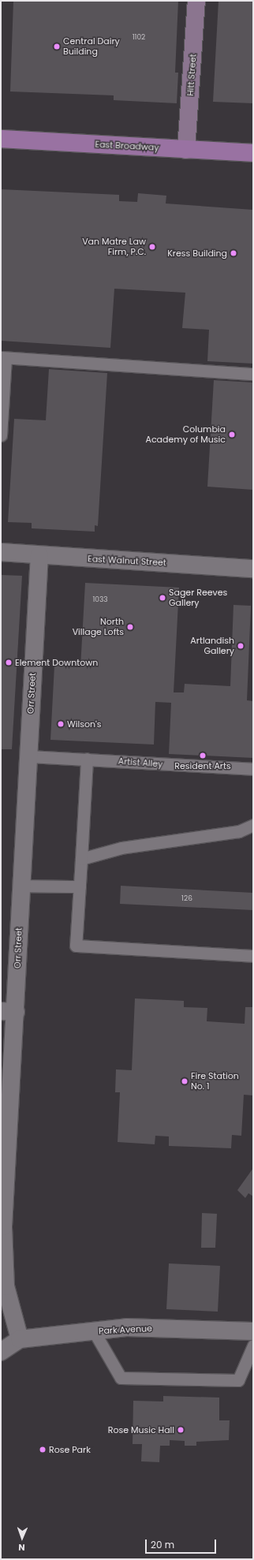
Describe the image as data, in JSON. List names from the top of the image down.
{
  "streets": {
    "main road": ["East Broadway"],
    "street": [
      "Hitt Street",
      "East Walnut Street",
      "Orr Street",
      "Park Avenue"
    ],
    "lane": ["Artist Alley"]
  },
  "crossings": [
    ["Hitt Street", "East Broadway"],
    ["East Walnut Street", "Orr Street"],
    ["Orr Street", "Artist Alley"],
    ["Orr Street", "Park Avenue"]
  ],
  "places": [
    "Central Dairy Building",
    "Van Matre Law Firm, P.C.",
    "Kress Building",
    "Columbia Academy of Music",
    "Sager Reeves Gallery",
    "North Village Lofts",
    "Artlandish Gallery",
    "Element Downtown",
    "Wilson's",
    "Resident Arts",
    "Fire Station No. 1",
    "Rose Music Hall",
    "Rose Park"
  ],
  "house_numbers": ["1102", "1033", "126"],
  "scale_bar": "20 m",
  "north": "bottom"
}
